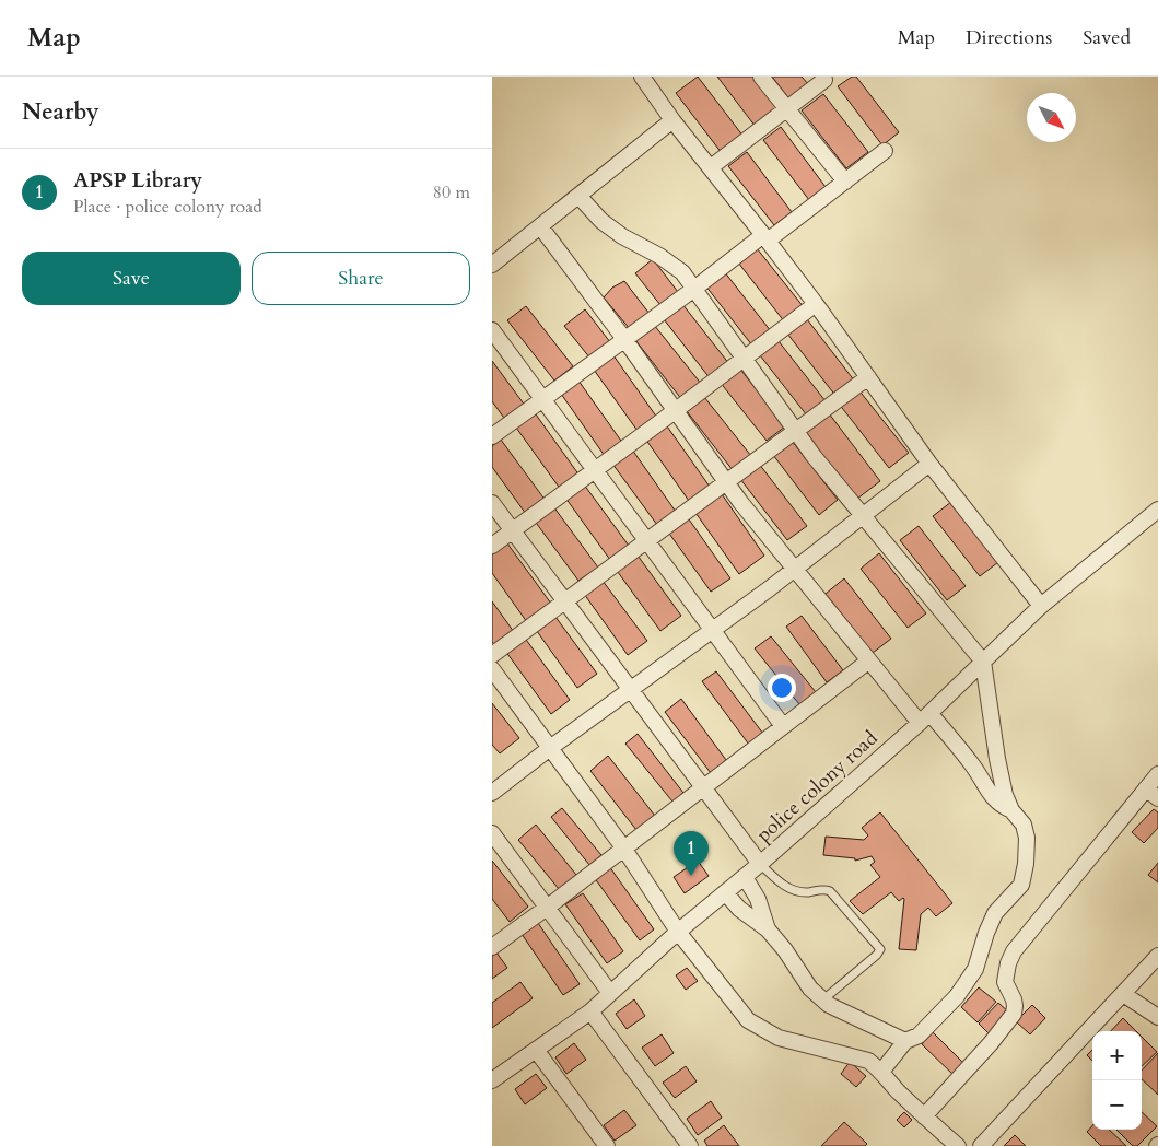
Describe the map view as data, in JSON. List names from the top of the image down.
{
  "streets": {
    "street": ["police colony road"]
  },
  "north": "bottom right",
  "page": {
    "header": "Map",
    "nav": ["Map", "Directions", "Saved"],
    "heading": "Nearby",
    "list": [
      {
        "mark": "1",
        "name": "APSP Library",
        "note": "Place · police colony road",
        "value": "80 m"
      }
    ],
    "buttons": ["Save", "Share"],
    "pins": "1",
    "map_buttons": ["+", "−"]
  }
}
